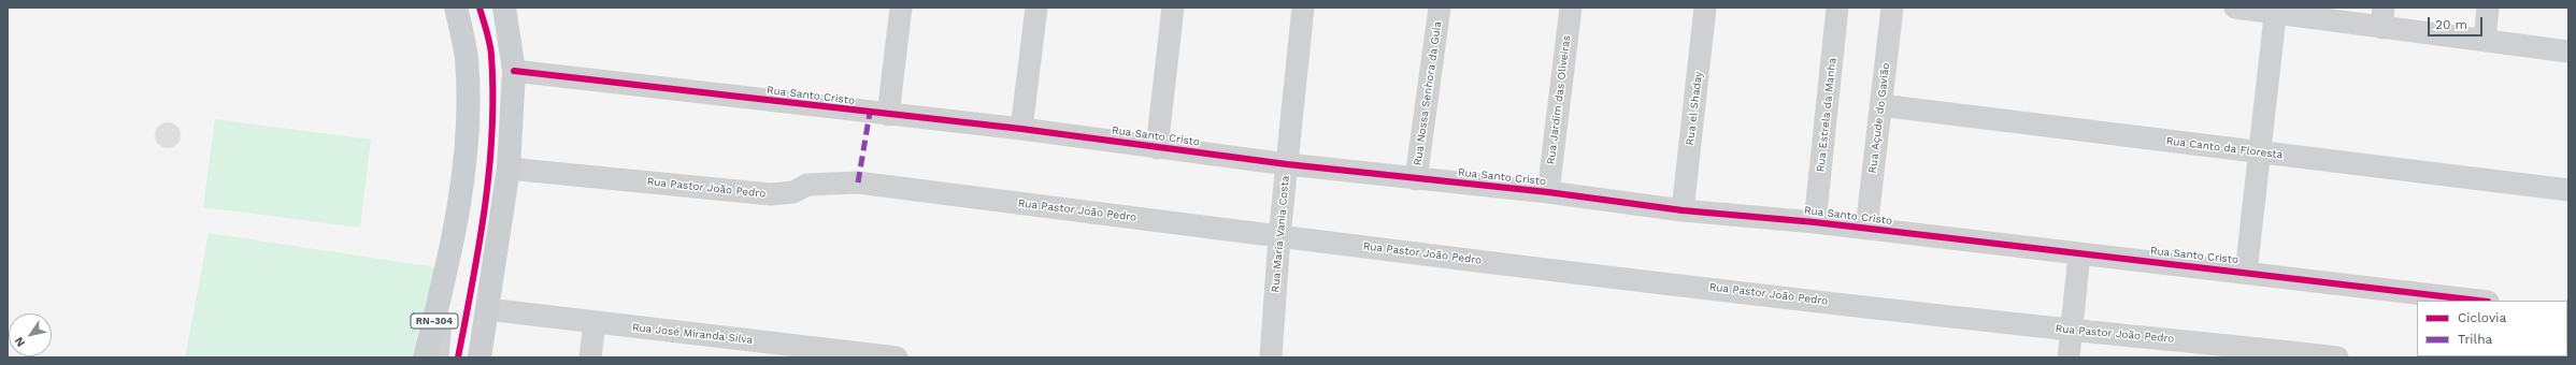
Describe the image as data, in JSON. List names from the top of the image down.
{
  "streets": {
    "main road": ["RN-304"],
    "street": [
      "Rua Nossa Senhora da Guia",
      "Rua Santo Cristo",
      "Rua Jardim das Oliveiras",
      "Rua el Shaday",
      "Rua Estrela da Manha",
      "Rua Açude do Gavião",
      "Rua Canto da Floresta",
      "Rua Pastor João Pedro",
      "Rua Maria Vania Costa",
      "Rua José Miranda Silva"
    ]
  },
  "crossings": [
    ["Rua Nossa Senhora da Guia", "Rua Santo Cristo"],
    ["Rua Santo Cristo", "Rua Jardim das Oliveiras"],
    ["Rua Santo Cristo", "Rua el Shaday"],
    ["Rua Santo Cristo", "Rua Estrela da Manha"],
    ["Rua Santo Cristo", "Rua Açude do Gavião"],
    ["Rua Santo Cristo", "Rua Maria Vania Costa"],
    ["Rua Açude do Gavião", "Rua Canto da Floresta"],
    ["Rua Pastor João Pedro", "Rua Maria Vania Costa"]
  ],
  "legend": ["Ciclovia", "Trilha"],
  "scale_bar": "20 m",
  "north": "bottom left"
}
